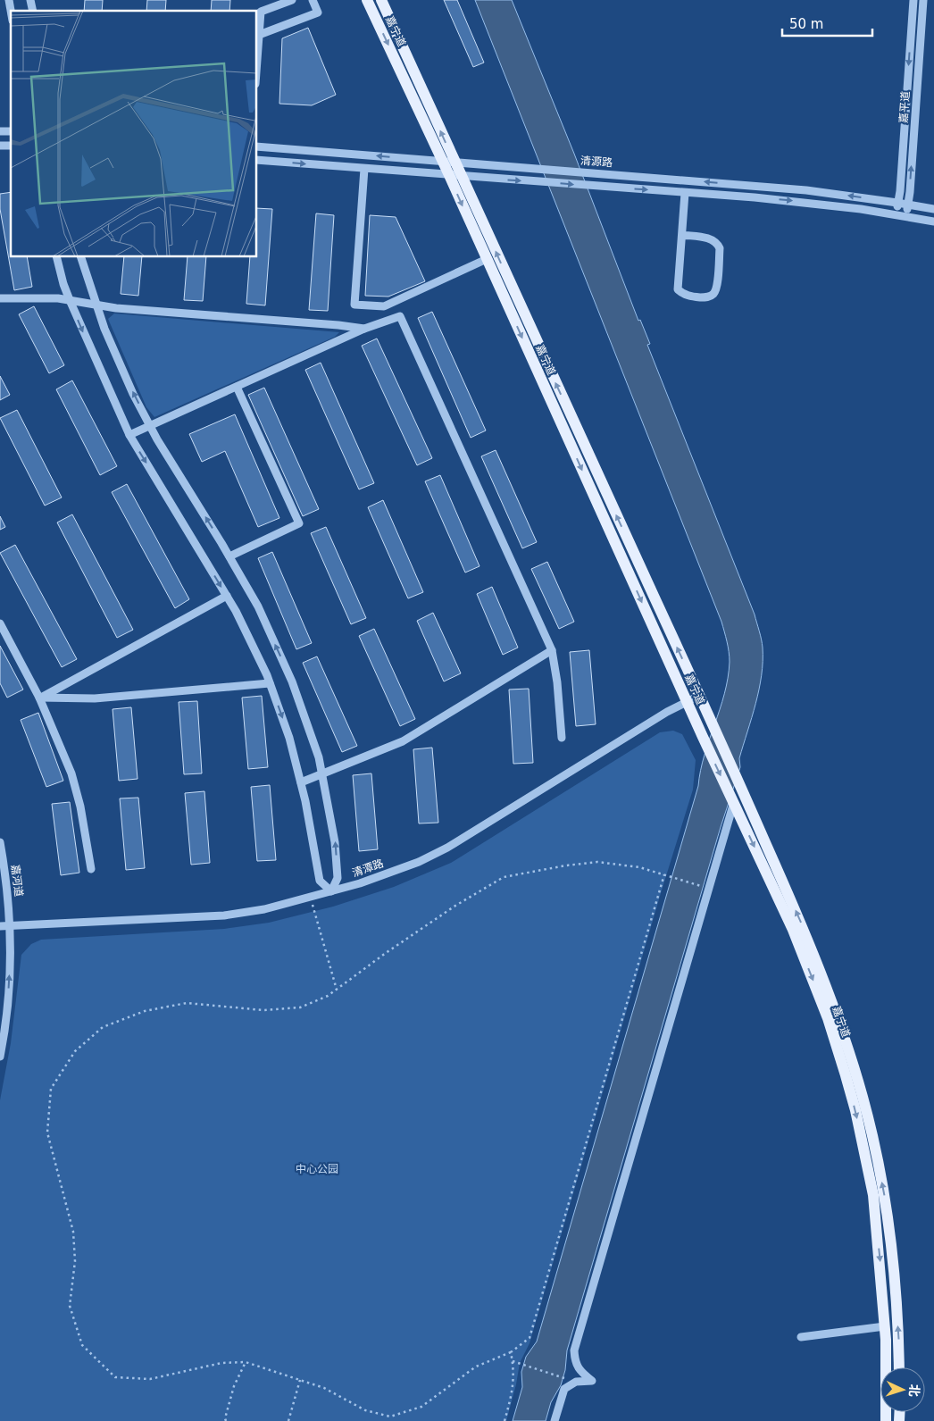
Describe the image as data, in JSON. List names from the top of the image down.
{
  "streets": {
    "main road": ["嘉宁道"],
    "street": [
      "嘉平道",
      "清源路",
      "清潭路",
      "嘉河道"
    ]
  },
  "crossings": [
    ["嘉宁道", "清源路"],
    ["嘉宁道", "清潭路"],
    ["嘉平道", "清源路"],
    ["清潭路", "嘉河道"]
  ],
  "one_way": ["嘉河道"],
  "parks": ["中心公园"],
  "scale_bar": "50 m",
  "north": "right"
}
